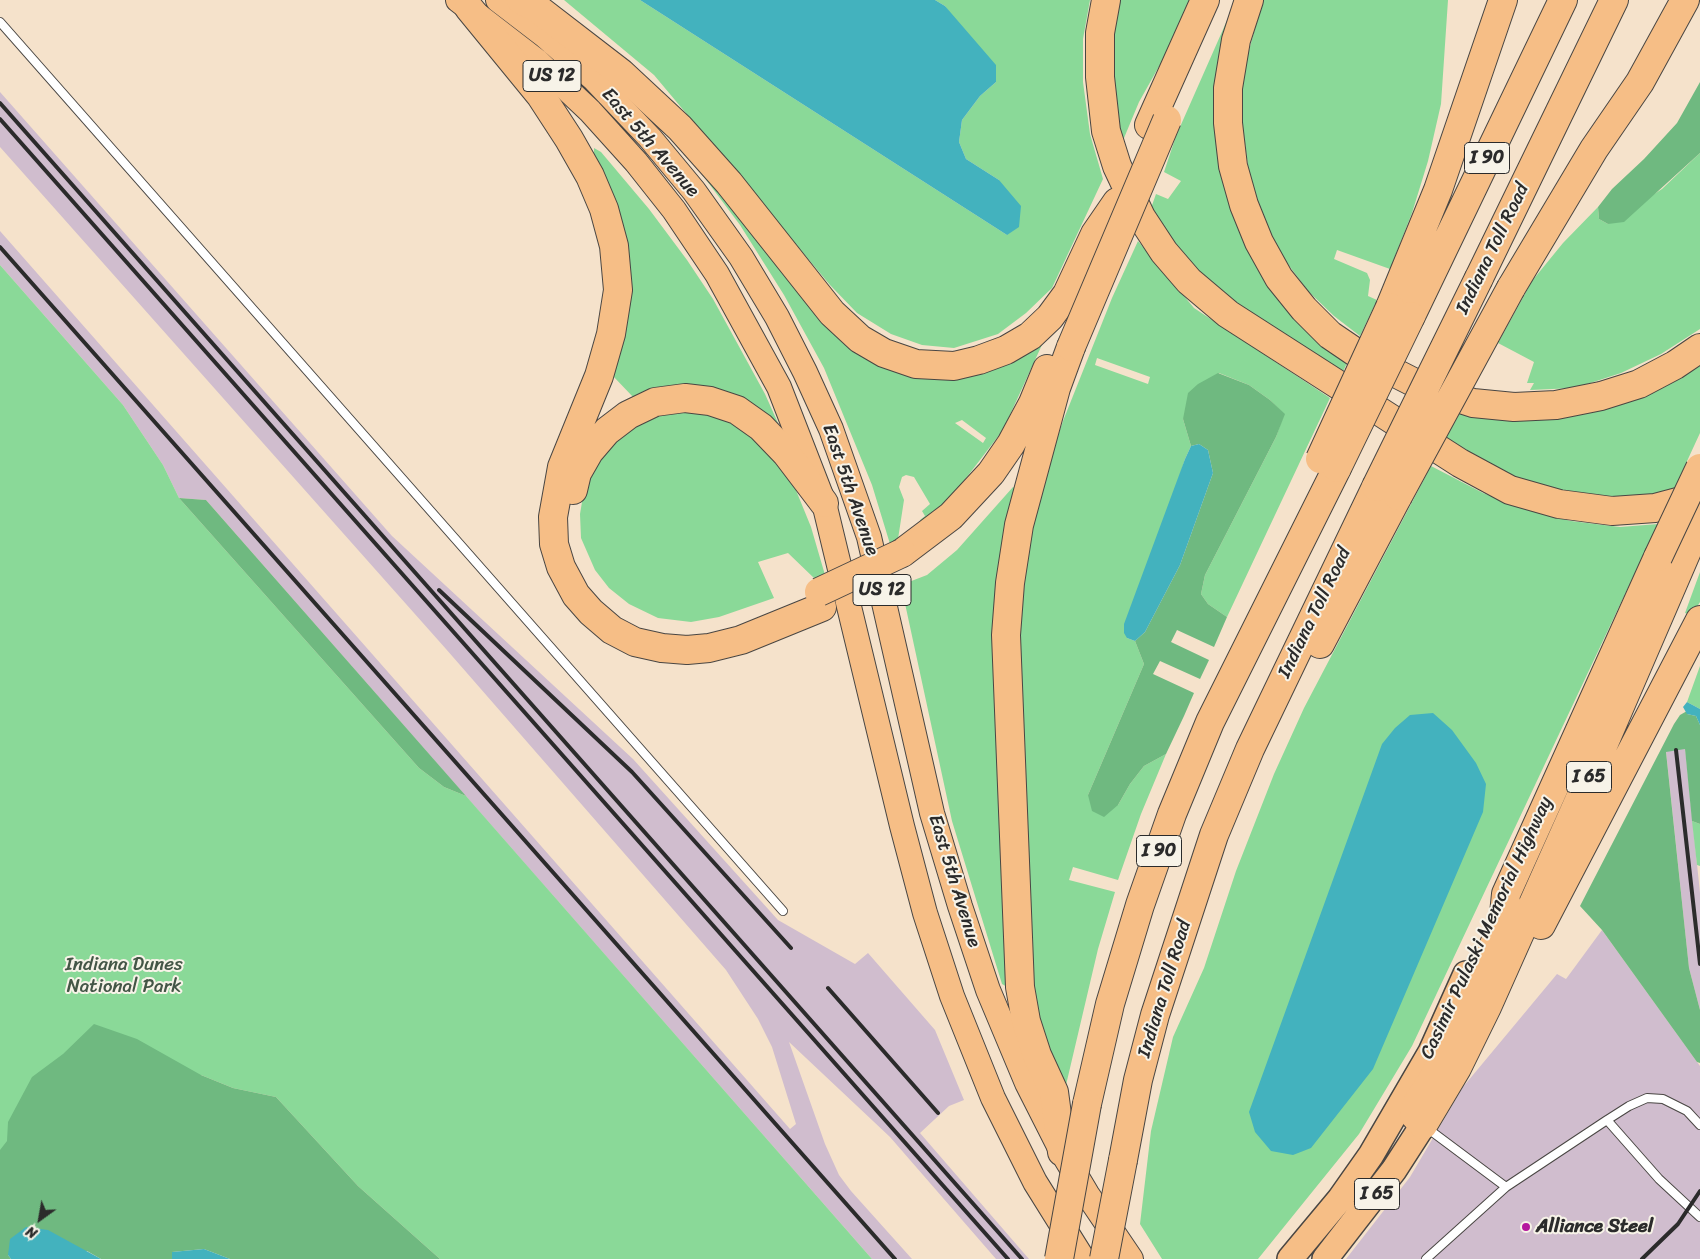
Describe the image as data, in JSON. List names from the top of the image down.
{
  "streets": {
    "highway": [
      "I 90",
      "Indiana Toll Road",
      "I 65",
      "Casimir Pulaski Memorial Highway"
    ],
    "main road": ["US 12", "East 5th Avenue"]
  },
  "parks": ["Indiana Dunes National Park"],
  "places": ["Alliance Steel"],
  "north": "bottom left"
}
